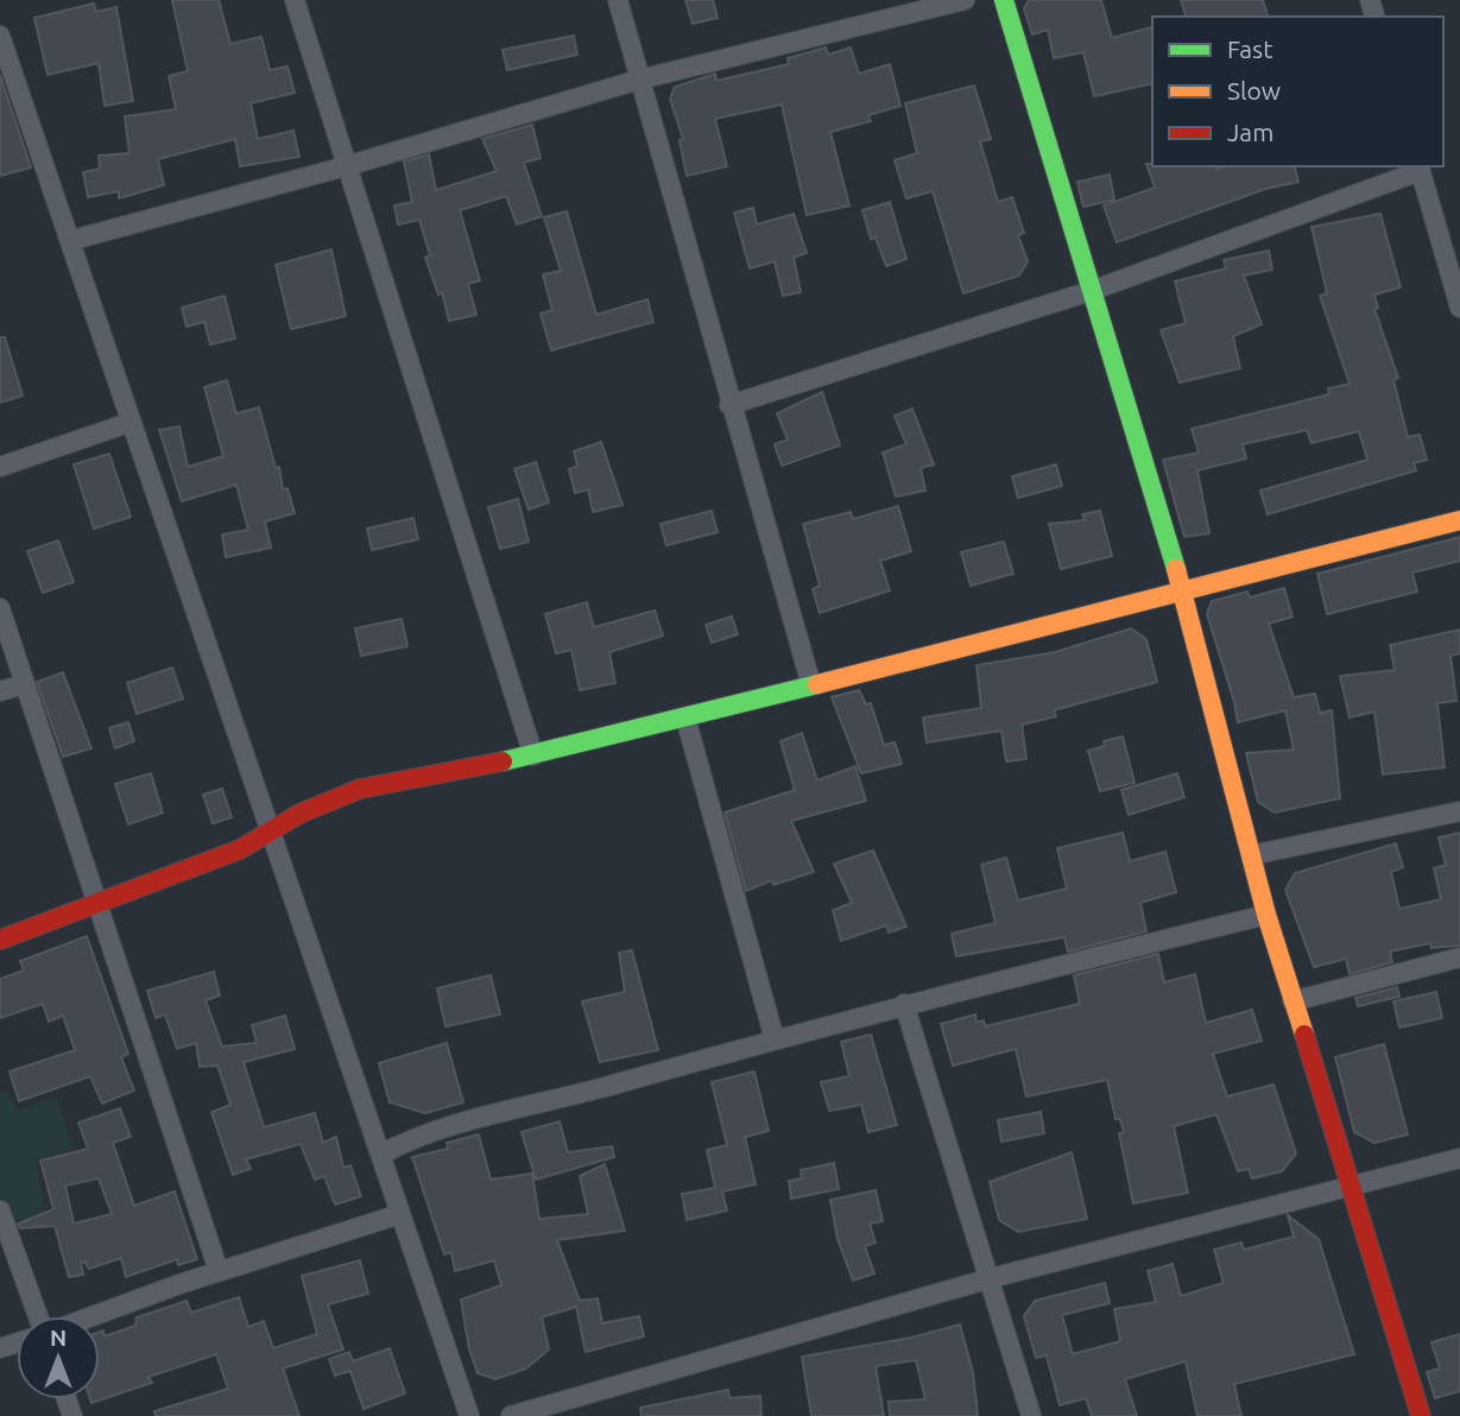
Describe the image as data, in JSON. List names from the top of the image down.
{
  "legend": ["Fast", "Slow", "Jam"],
  "north": "top"
}
